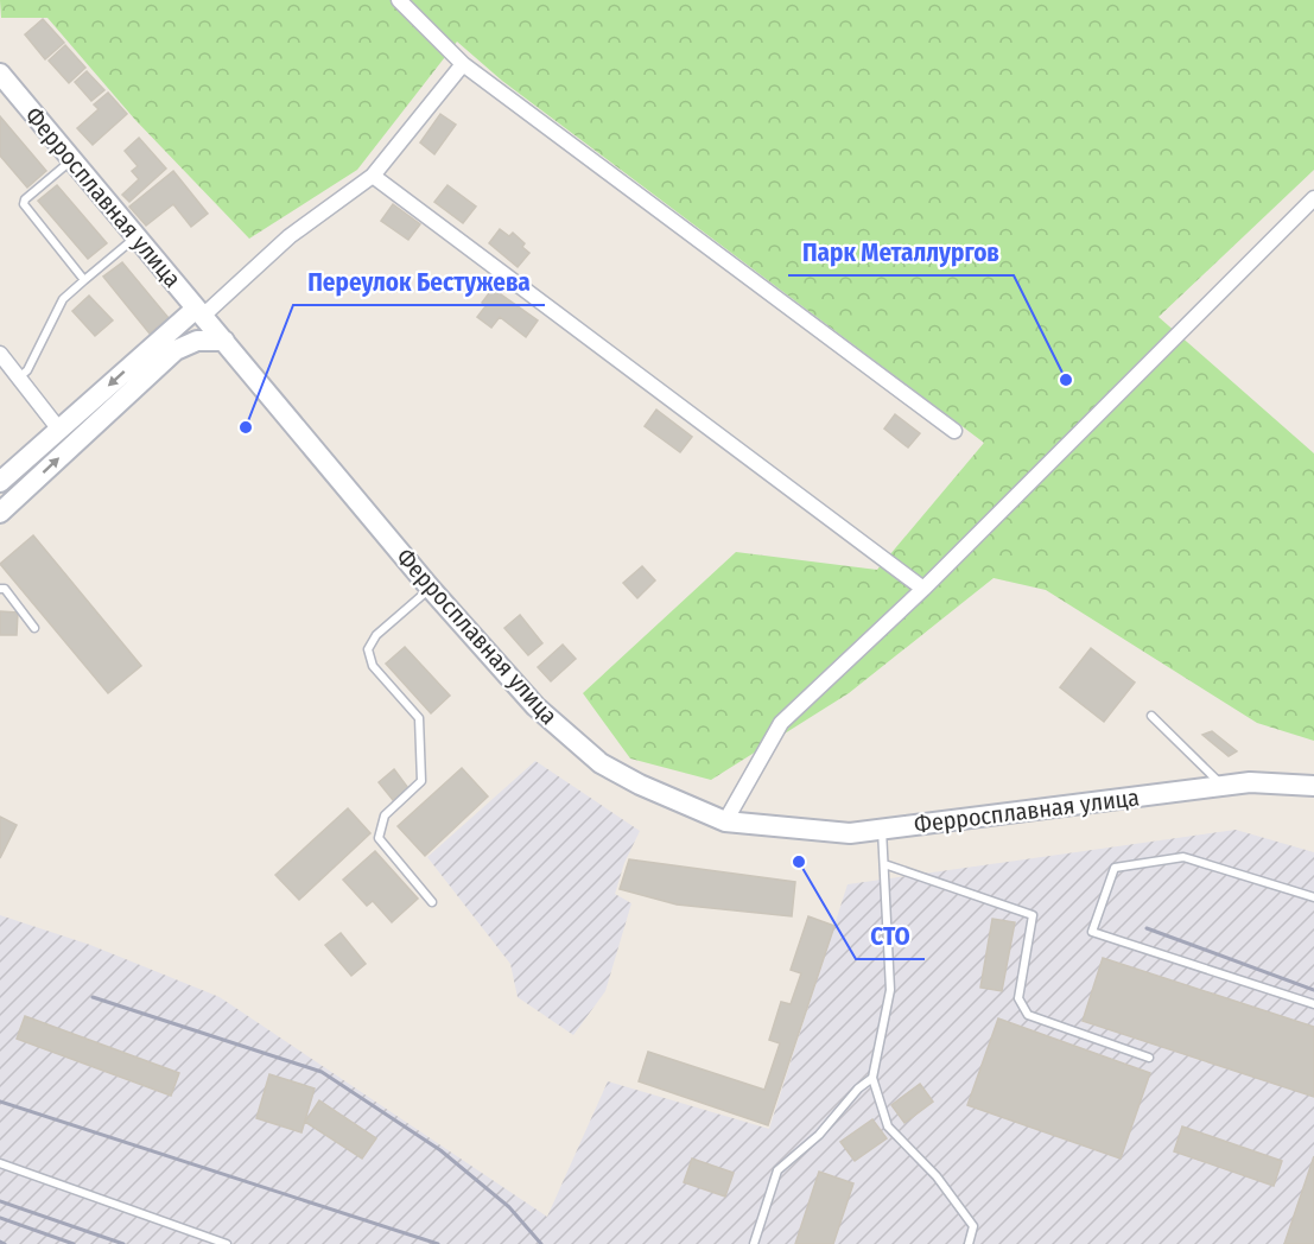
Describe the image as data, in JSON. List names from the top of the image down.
{
  "streets": {
    "main road": ["Ферросплавная улица"]
  },
  "places": ["Парк Металлургов", "Переулок Бестужева", "СТО"]
}
